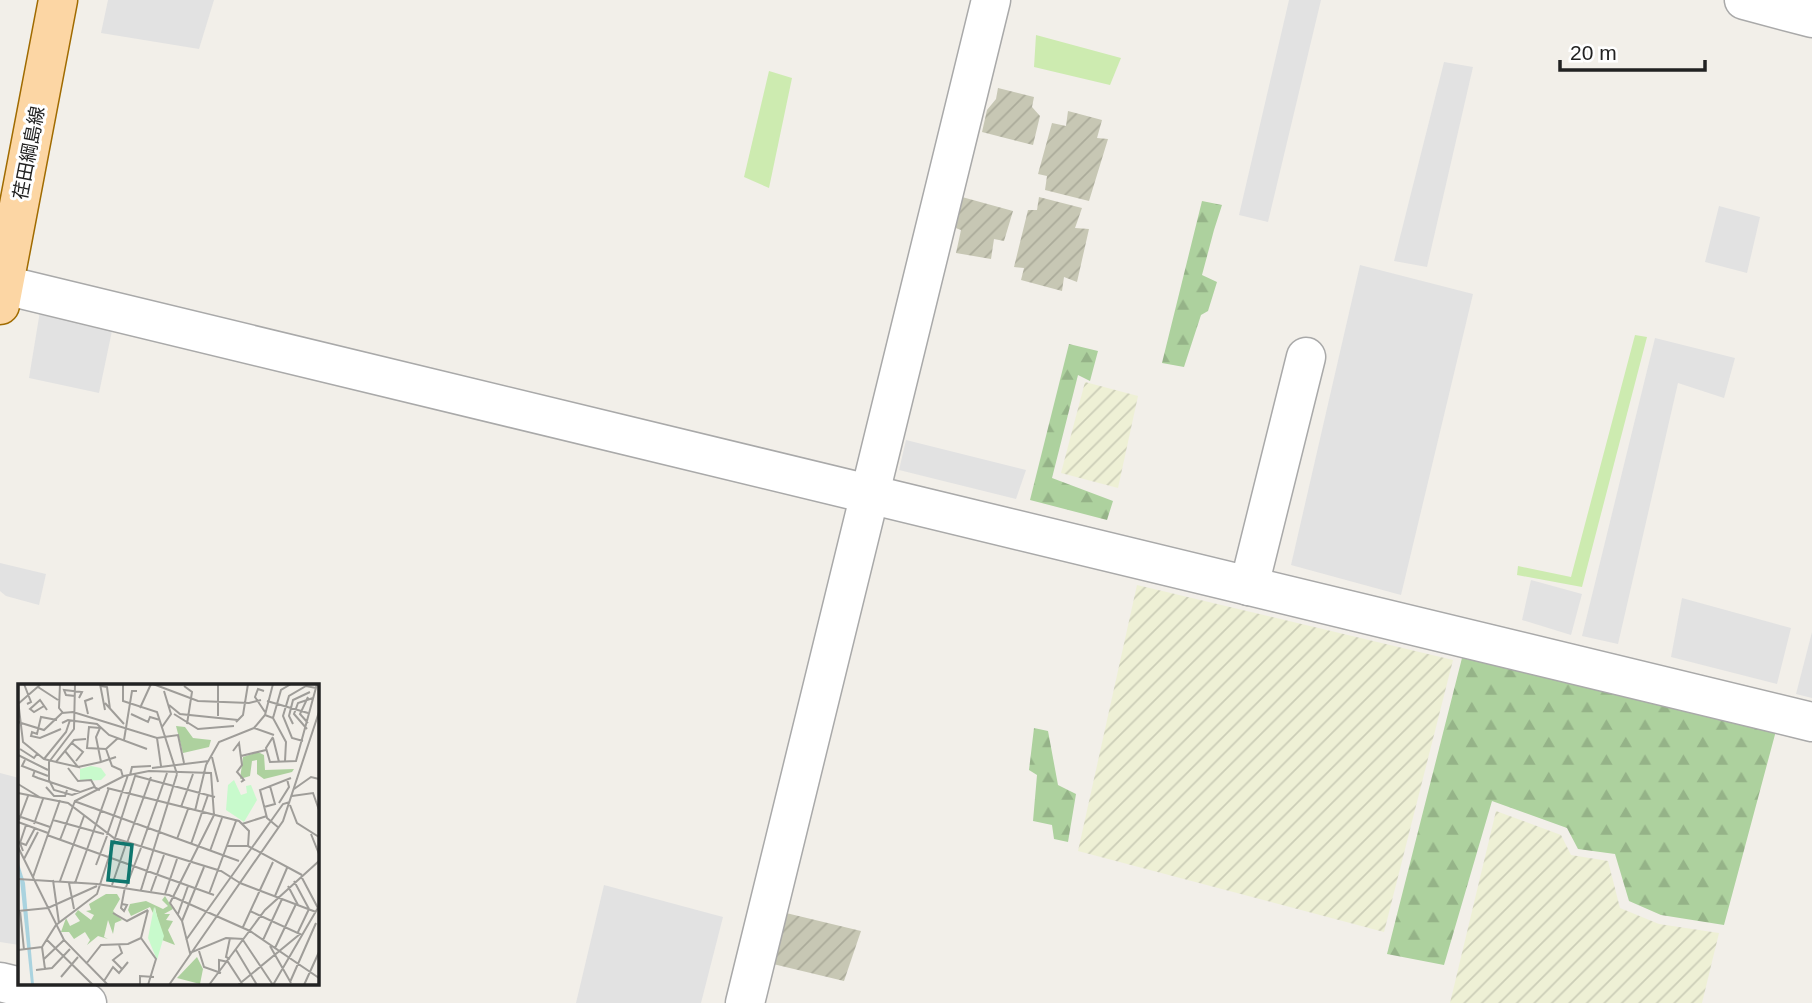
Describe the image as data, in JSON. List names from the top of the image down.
{
  "streets": {
    "main road": ["荏田綱島線"]
  },
  "scale_bar": "20 m"
}
